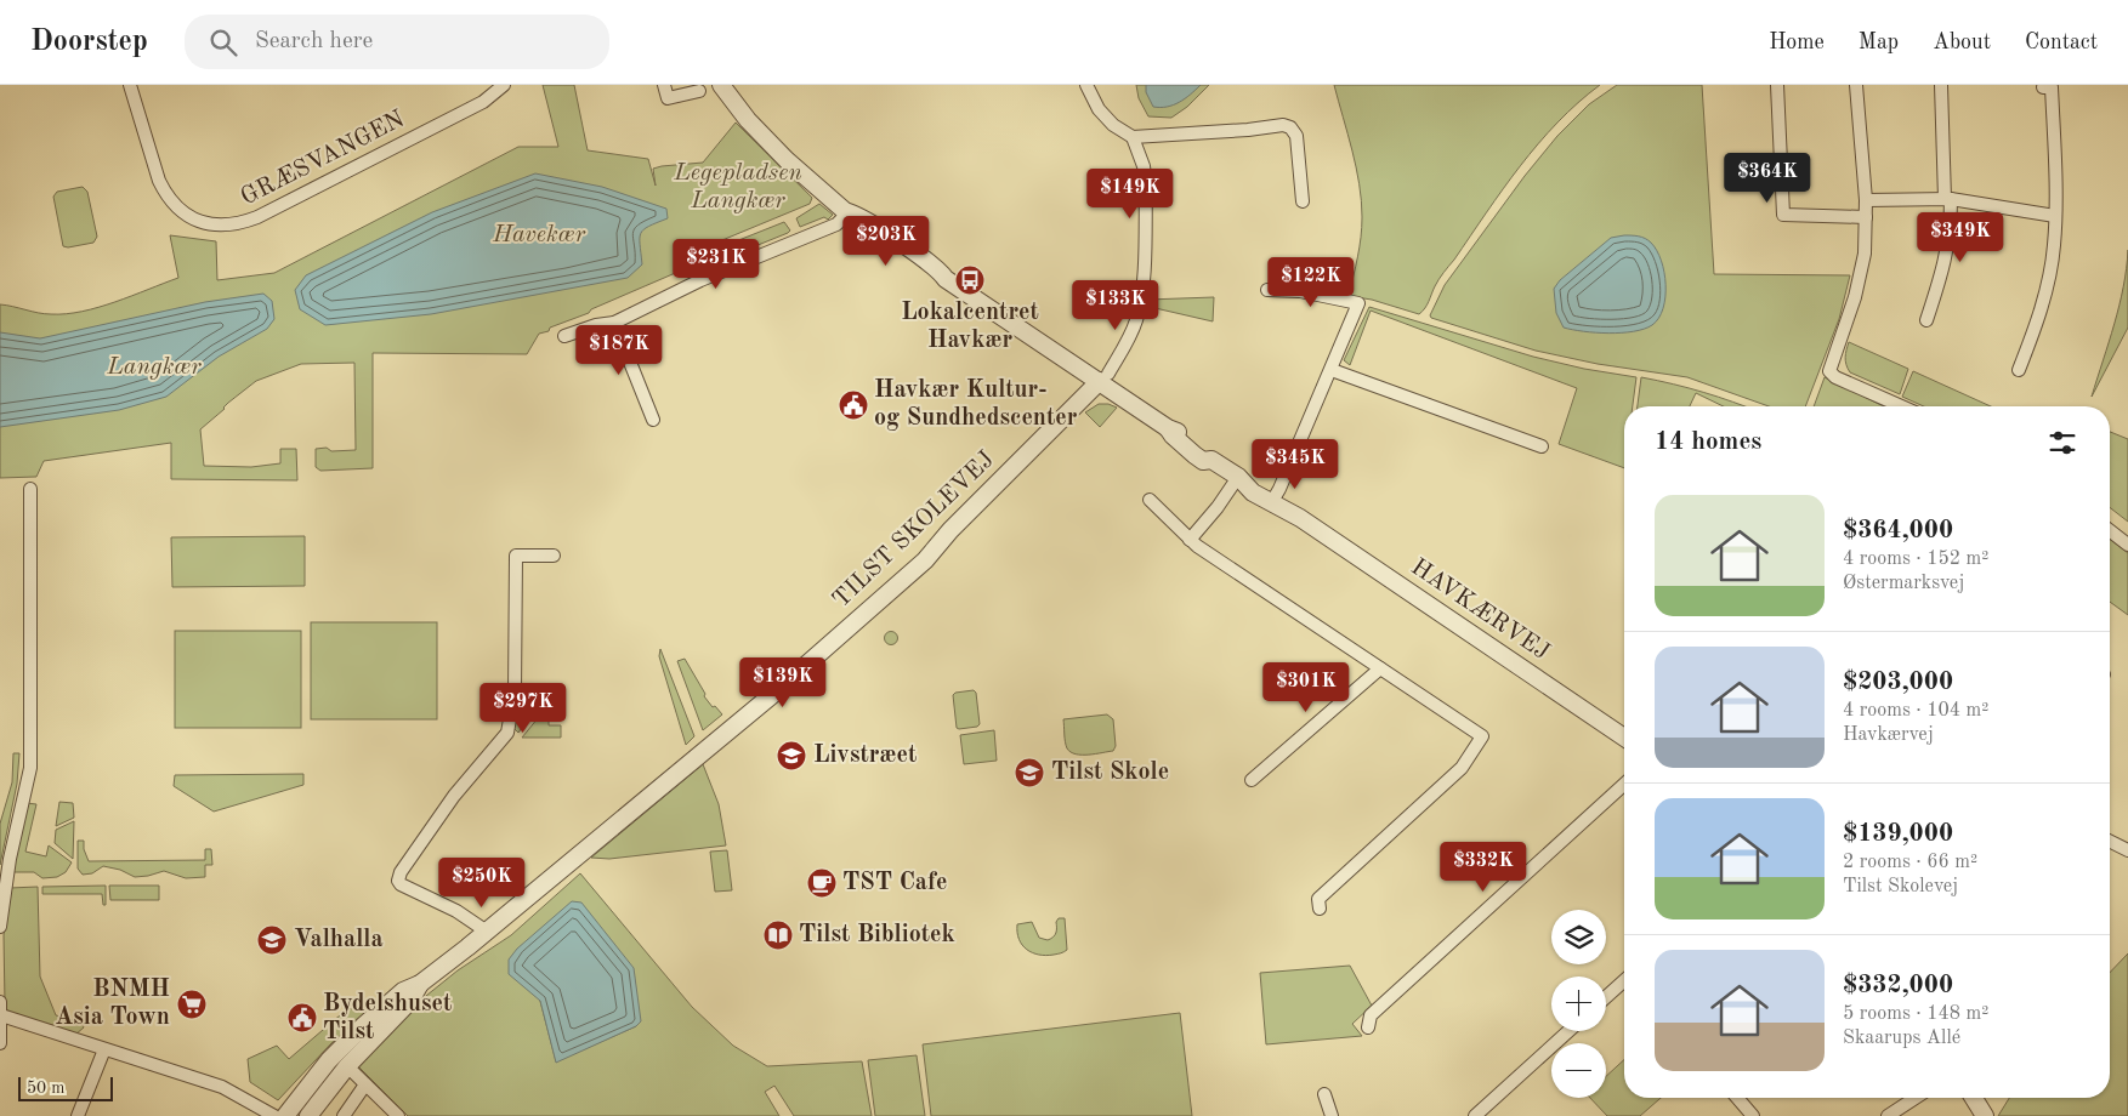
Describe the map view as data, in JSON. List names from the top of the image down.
{
  "streets": {
    "street": ["GRÆSVANGEN", "TILST SKOLEVEJ", "HAVKÆRVEJ"]
  },
  "crossings": [
    ["TILST SKOLEVEJ", "HAVKÆRVEJ"]
  ],
  "parks": ["Legepladsen Langkær", "Havekær", "Langkær"],
  "places": {
    "bus stop": ["Lokalcentret Havkær"],
    "public building": ["Havkær Kultur- og Sundhedscenter", "Bydelshuset Tilst"],
    "school or university": ["Livstræet", "Tilst Skole", "Valhalla"],
    "cafe": ["TST Cafe"],
    "library": ["Tilst Bibliotek"],
    "supermarket": ["BNMH Asia Town"]
  },
  "scale_bar": "50 m",
  "page": {
    "header": "Doorstep",
    "search": "Search here",
    "nav": [
      "Home",
      "Map",
      "About",
      "Contact"
    ],
    "price": [
      "$364K",
      "$149K",
      "$349K",
      "$203K",
      "$231K",
      "$122K",
      "$133K",
      "$187K",
      "$345K",
      "$139K",
      "$301K",
      "$297K",
      "$332K",
      "$250K"
    ],
    "heading": "14 homes",
    "list": [
      {
        "name": "$364,000",
        "note": "4 rooms · 152 m² · Østermarksvej"
      },
      {
        "name": "$203,000",
        "note": "4 rooms · 104 m² · Havkærvej"
      },
      {
        "name": "$139,000",
        "note": "2 rooms · 66 m² · Tilst Skolevej"
      },
      {
        "name": "$332,000",
        "note": "5 rooms · 148 m² · Skaarups Allé"
      }
    ],
    "map_buttons": ["+", "−"],
    "scale": "50 m"
  }
}
